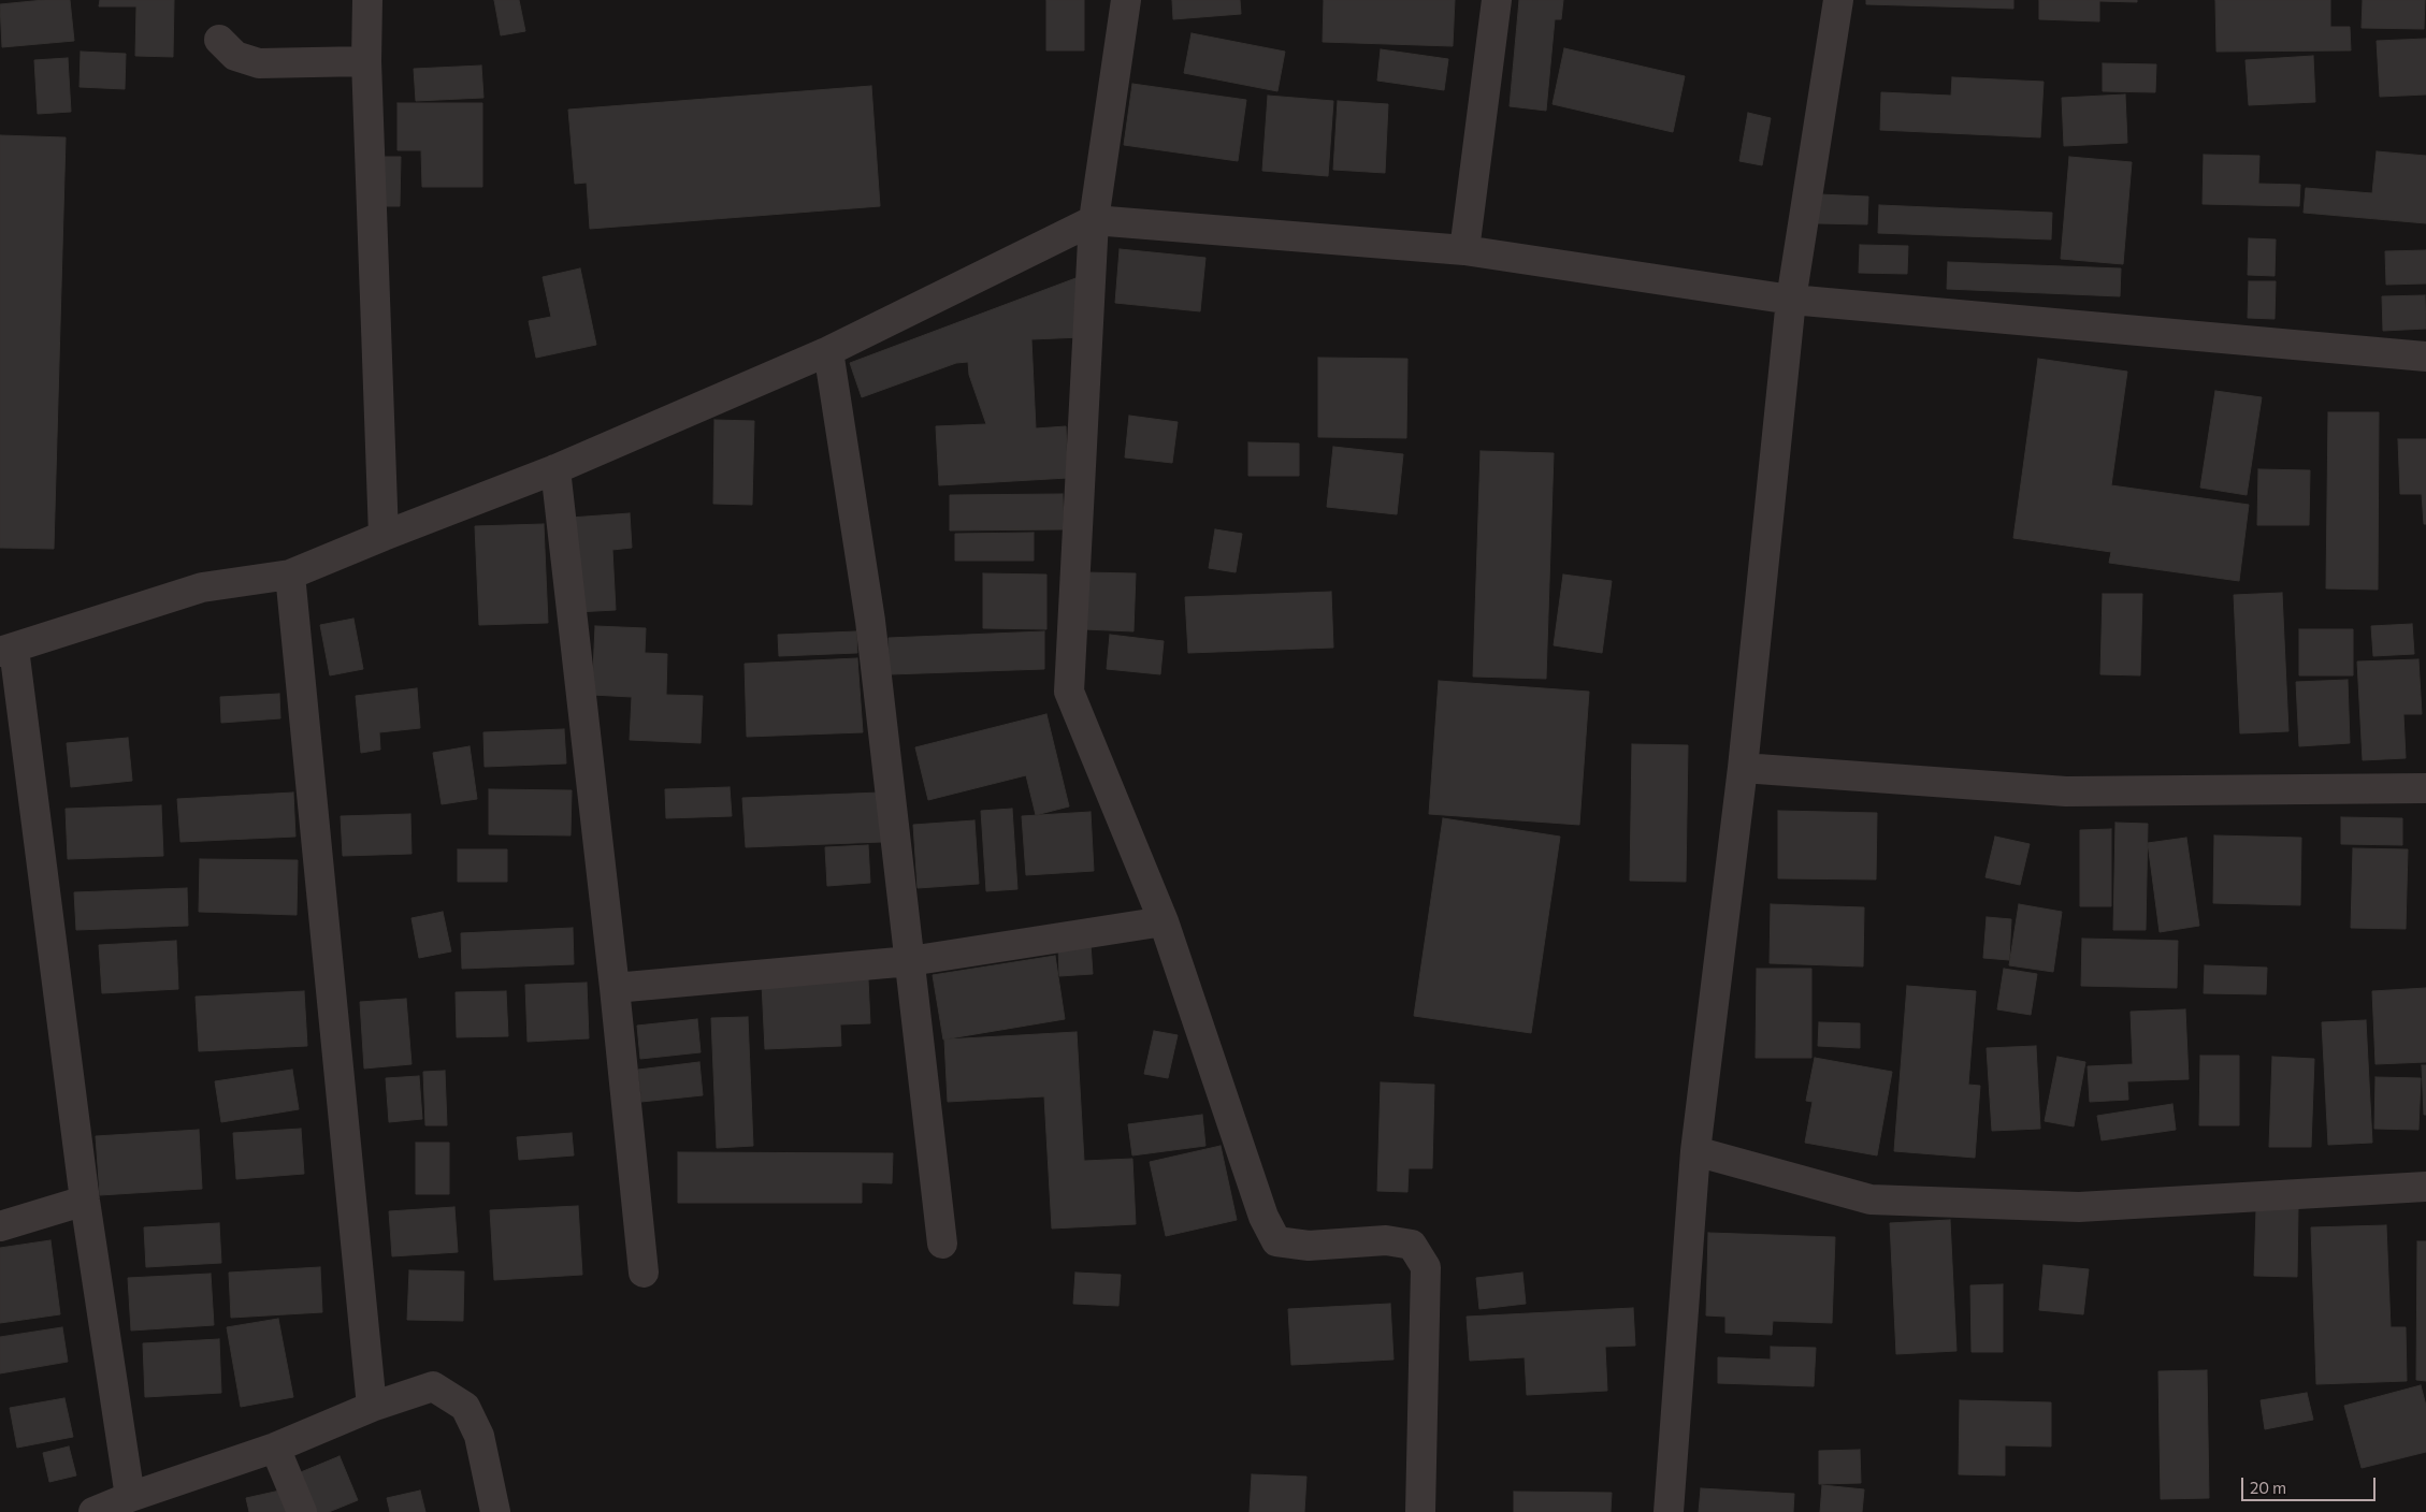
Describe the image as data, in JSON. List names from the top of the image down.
{
  "scale_bar": "20 m"
}
